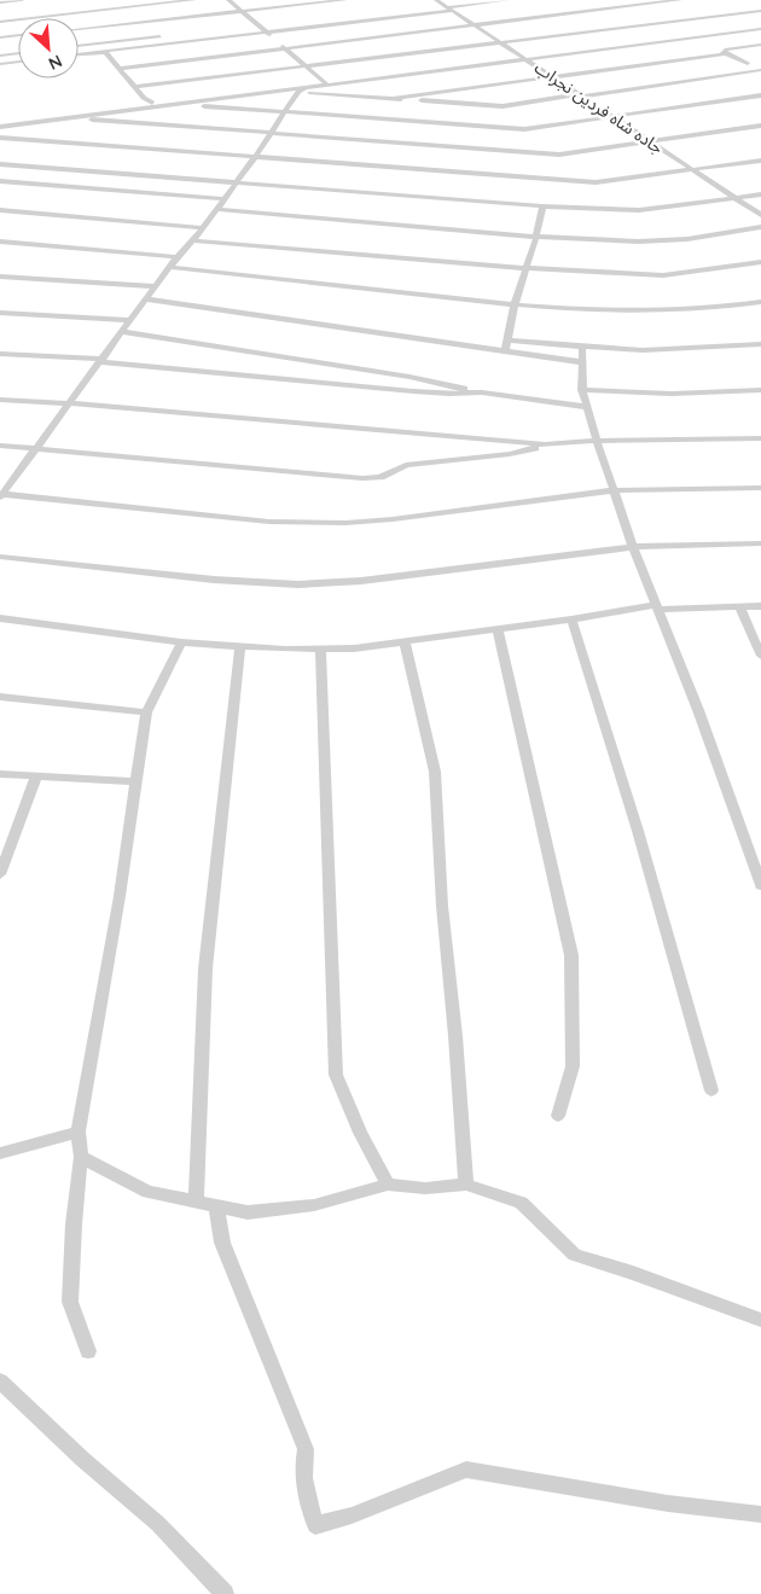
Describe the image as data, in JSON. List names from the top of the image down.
{
  "streets": {
    "street": ["جاده شاه فردین نجراب"]
  },
  "north": "bottom right"
}
